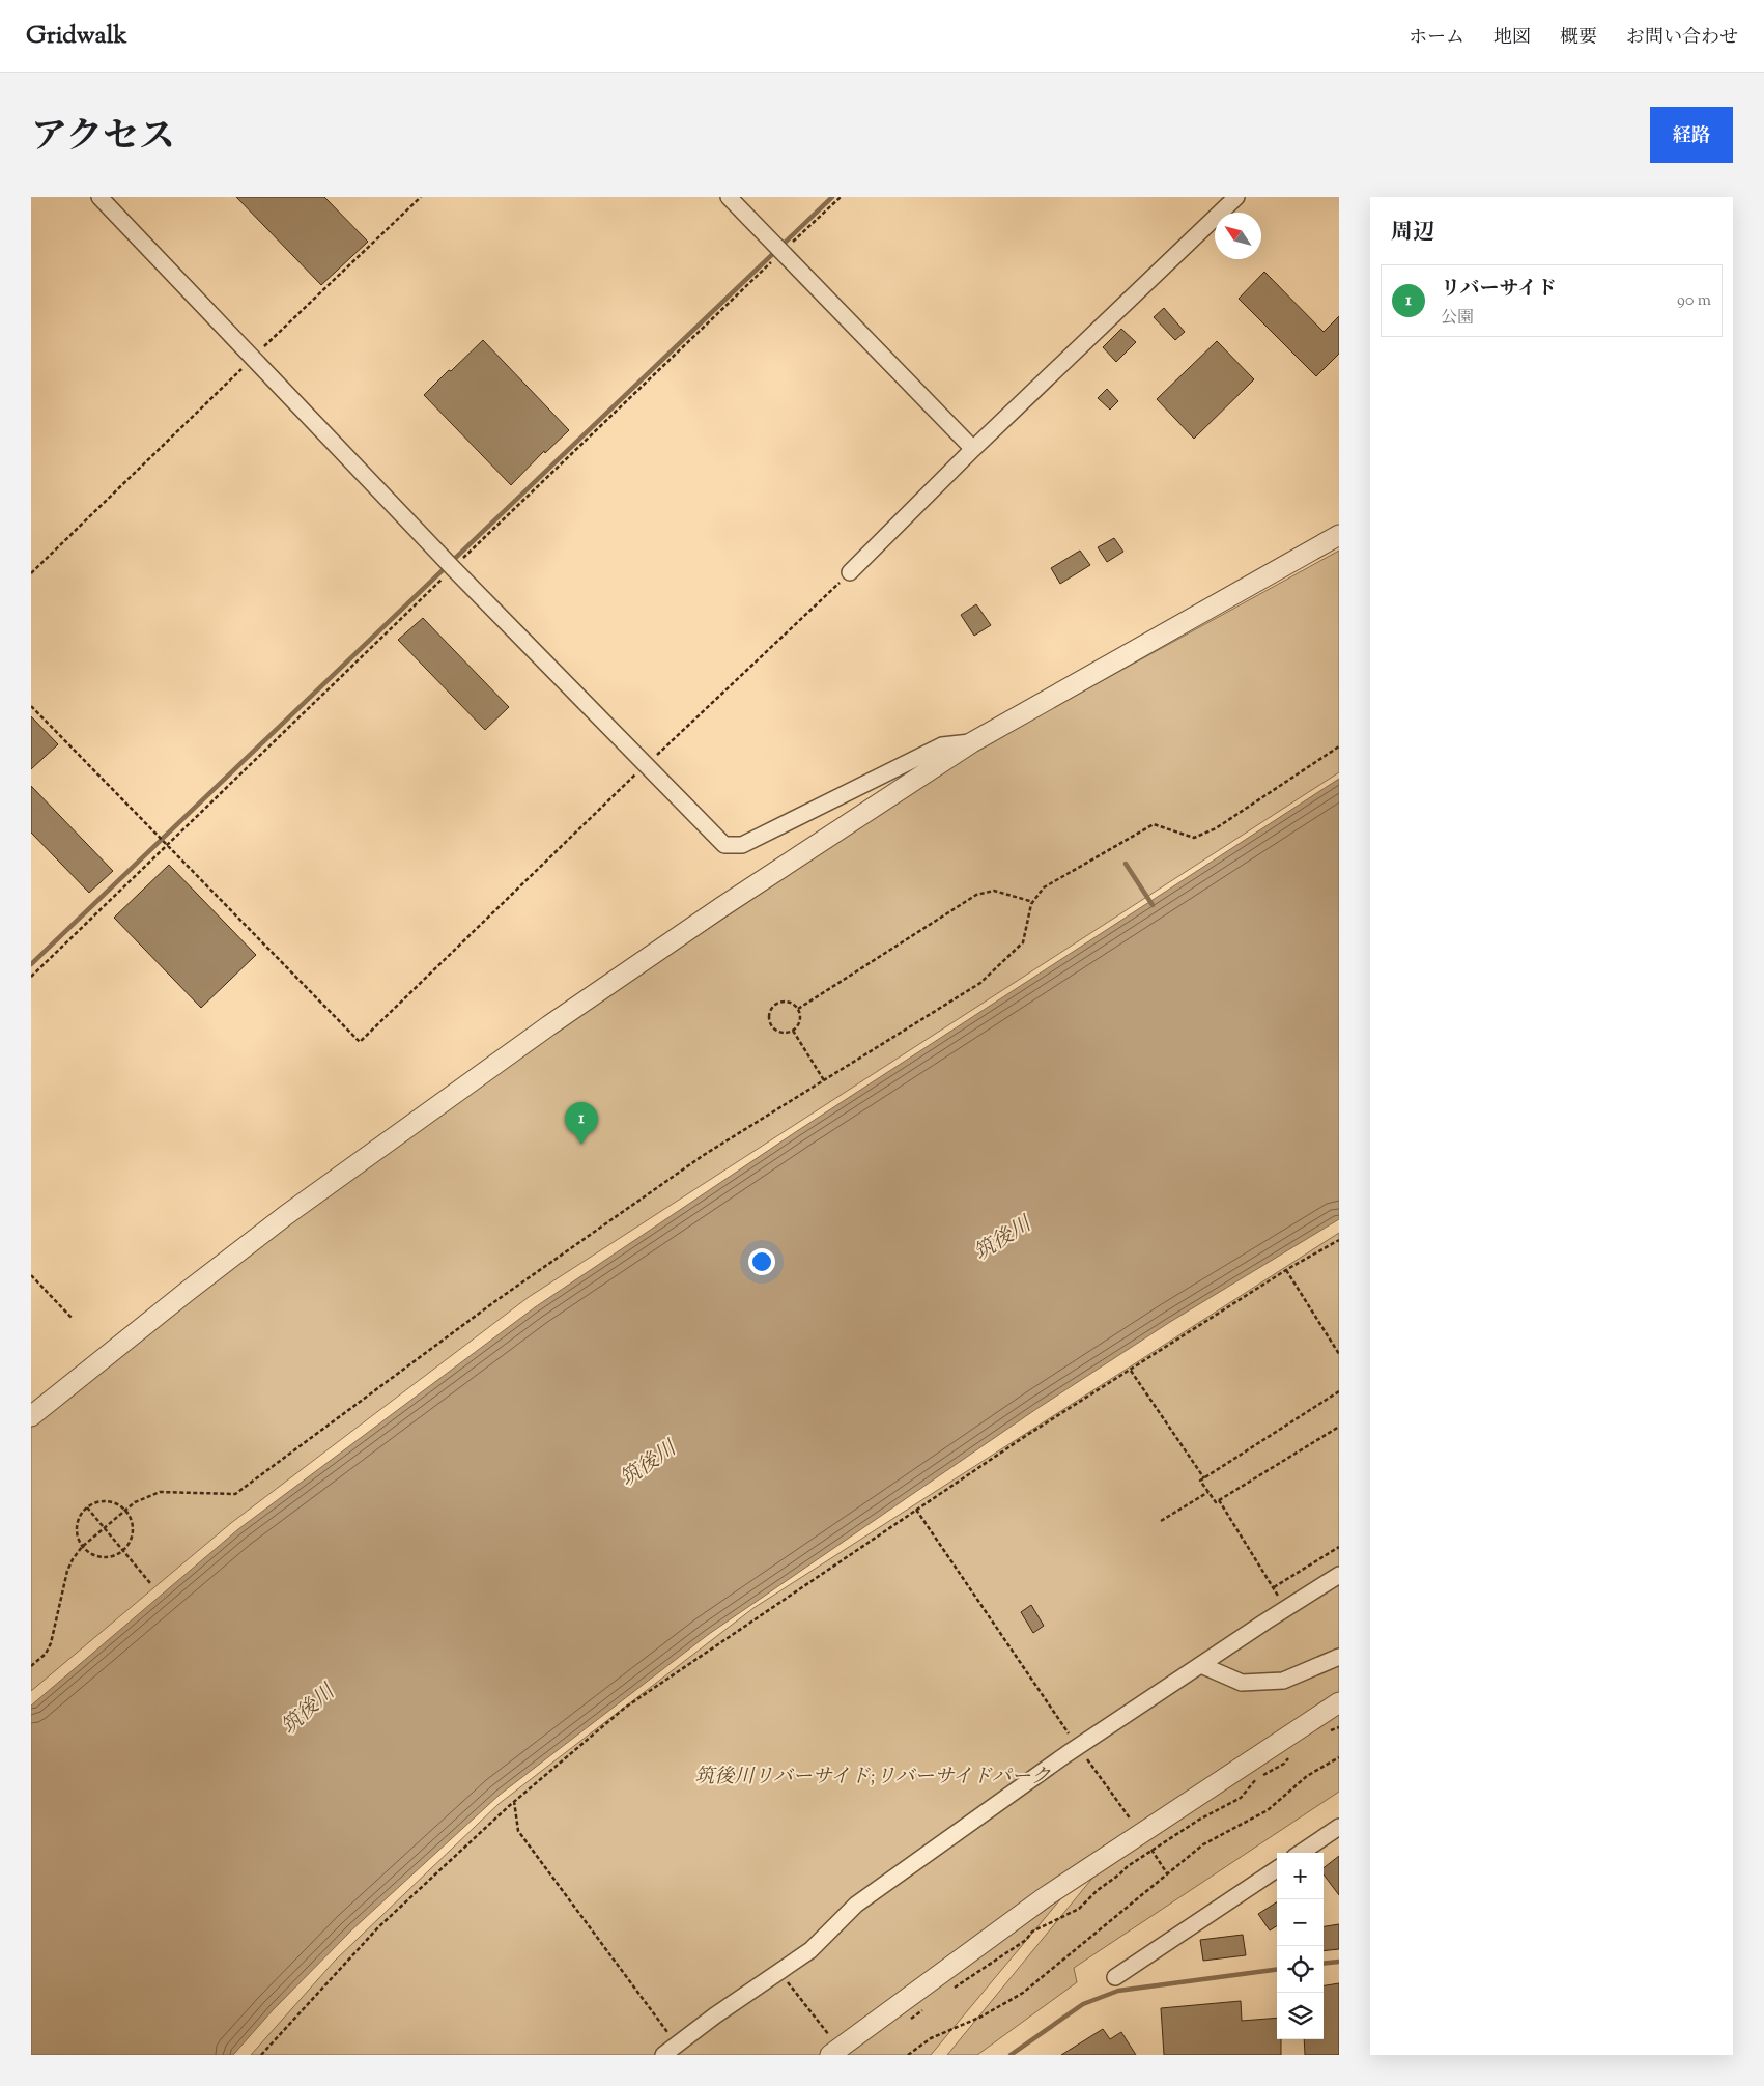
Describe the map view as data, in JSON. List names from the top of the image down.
{
  "water": ["筑後川"],
  "parks": ["筑後川リバーサイド;リバーサイドパーク"],
  "north": "top left",
  "page": {
    "header": "Gridwalk",
    "nav": [
      "ホーム",
      "地図",
      "概要",
      "お問い合わせ"
    ],
    "title": "アクセス",
    "buttons": "経路",
    "heading": "周辺",
    "list": [
      {
        "mark": "1",
        "name": "リバーサイド",
        "note": "公園",
        "value": "90 m"
      }
    ],
    "pins": "1",
    "map_buttons": ["+", "−"]
  }
}
